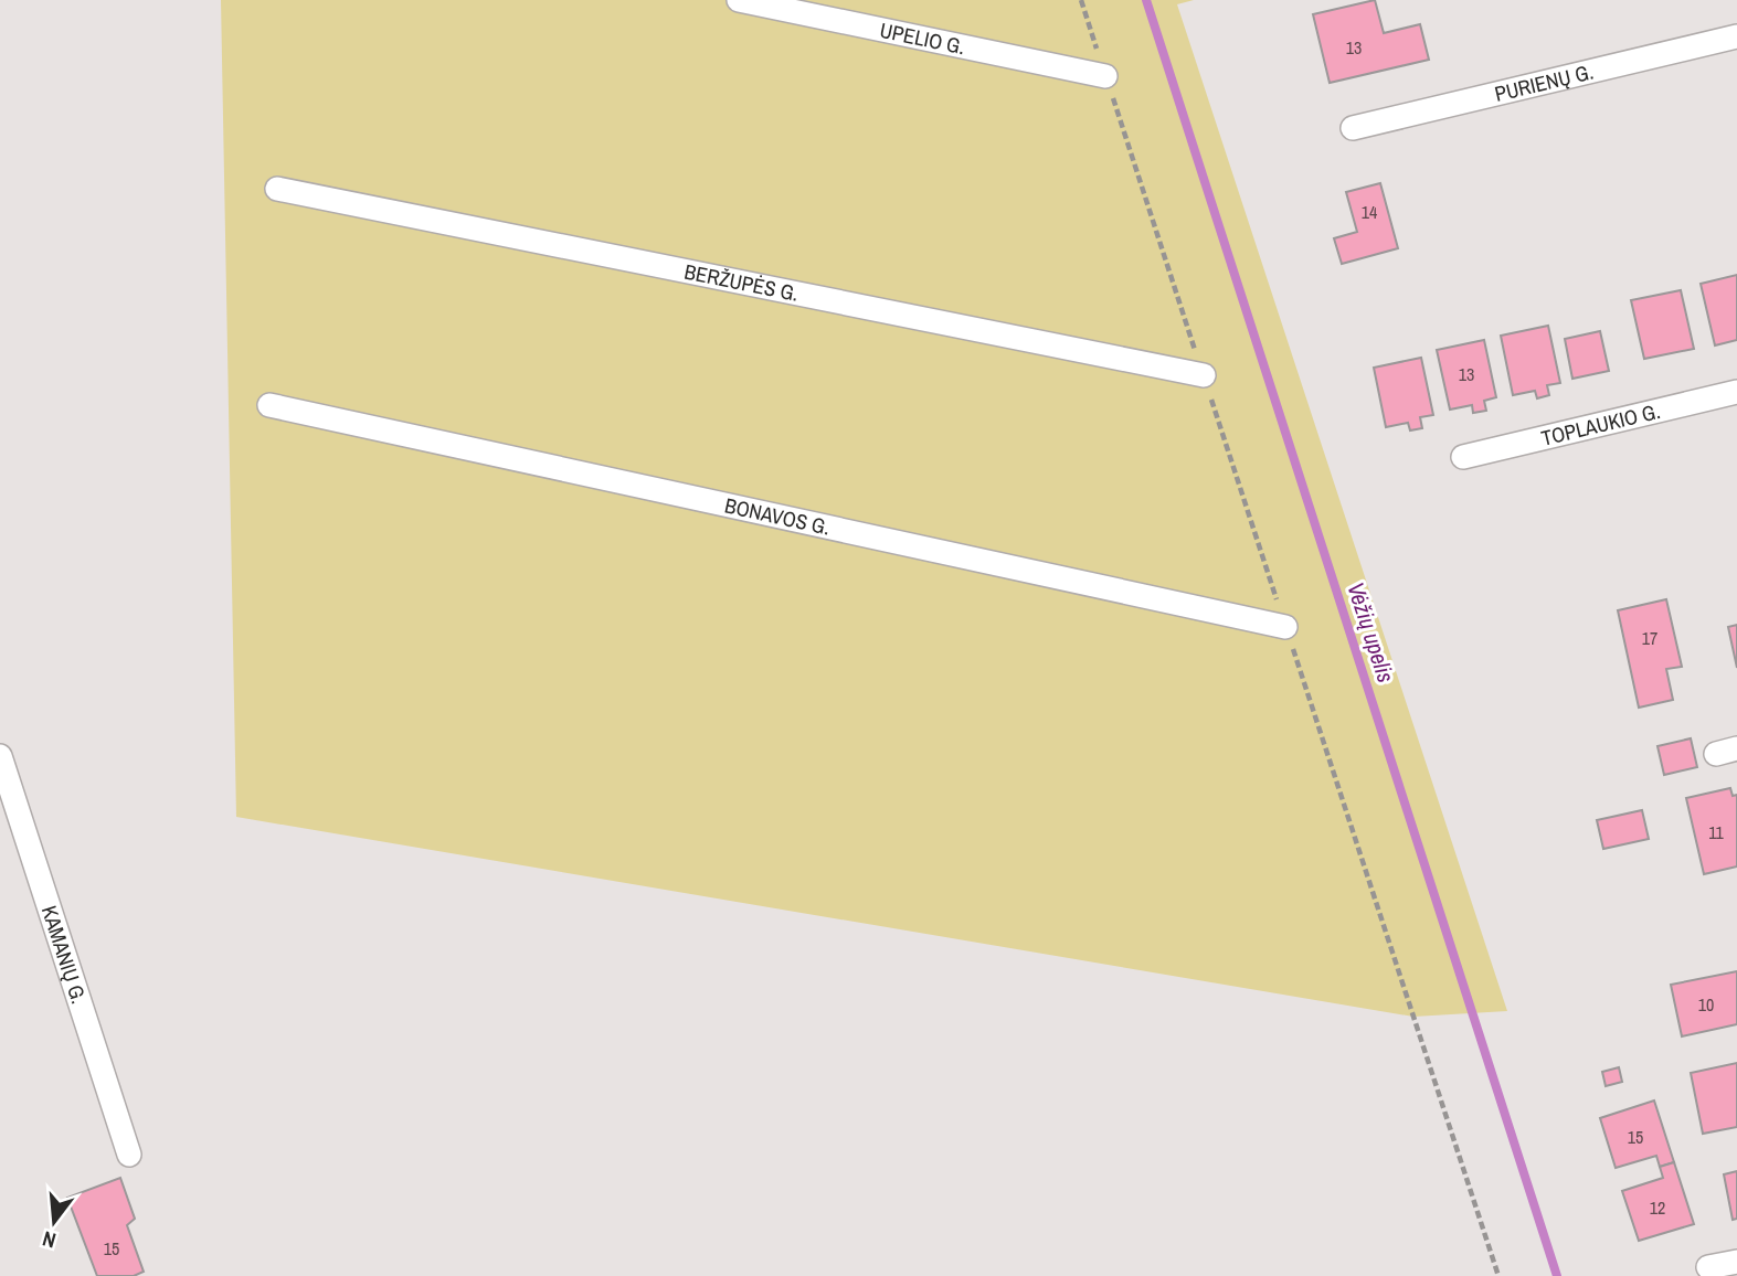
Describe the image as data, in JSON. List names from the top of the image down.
{
  "streets": {
    "street": [
      "UPELIO G.",
      "PURIENŲ G.",
      "BERŽUPĖS G.",
      "TOPLAUKIO G.",
      "BONAVOS G.",
      "KAMANIŲ G."
    ]
  },
  "water": ["Vėžių upelis"],
  "house_numbers": [
    "13",
    "14",
    "13",
    "17",
    "11",
    "10",
    "15",
    "12",
    "15"
  ],
  "north": "bottom"
}
